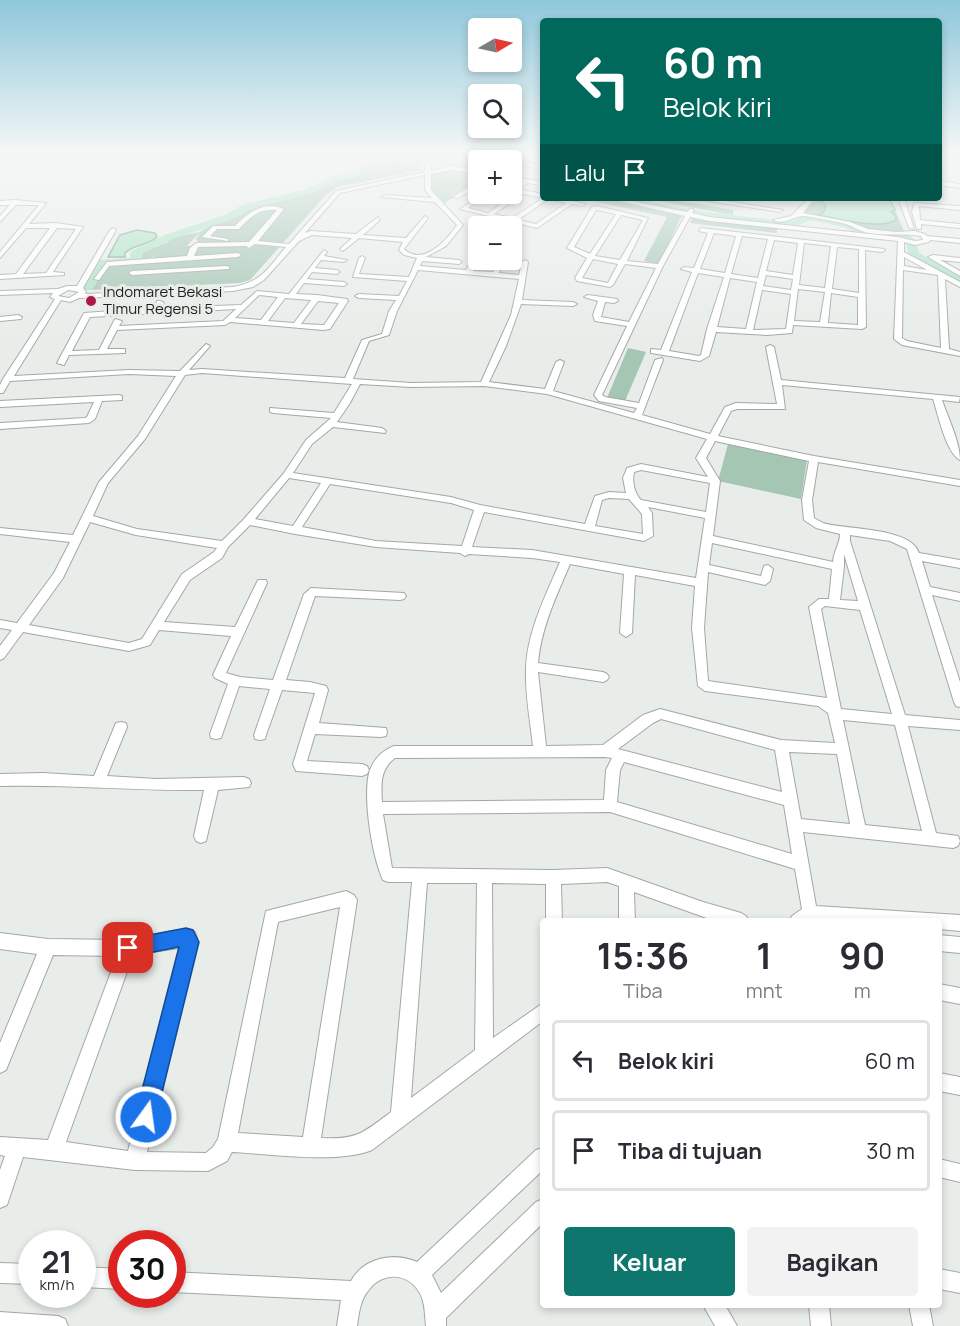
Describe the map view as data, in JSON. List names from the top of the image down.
{
  "places": ["Indomaret Bekasi TImur Regensi 5"],
  "north": "right",
  "page": {
    "map_buttons": ["+", "−"],
    "turn": ["60 m", "Belok kiri"],
    "then": "Lalu",
    "eta": [
      "15:36",
      "Tiba",
      "1",
      "mnt",
      "90",
      "m"
    ],
    "list": [
      {
        "name": "Belok kiri",
        "value": "60 m"
      },
      {
        "name": "Tiba di tujuan",
        "value": "30 m"
      }
    ],
    "buttons": ["Keluar", "Bagikan"],
    "speed": "21 km/h",
    "limit": "30"
  }
}
